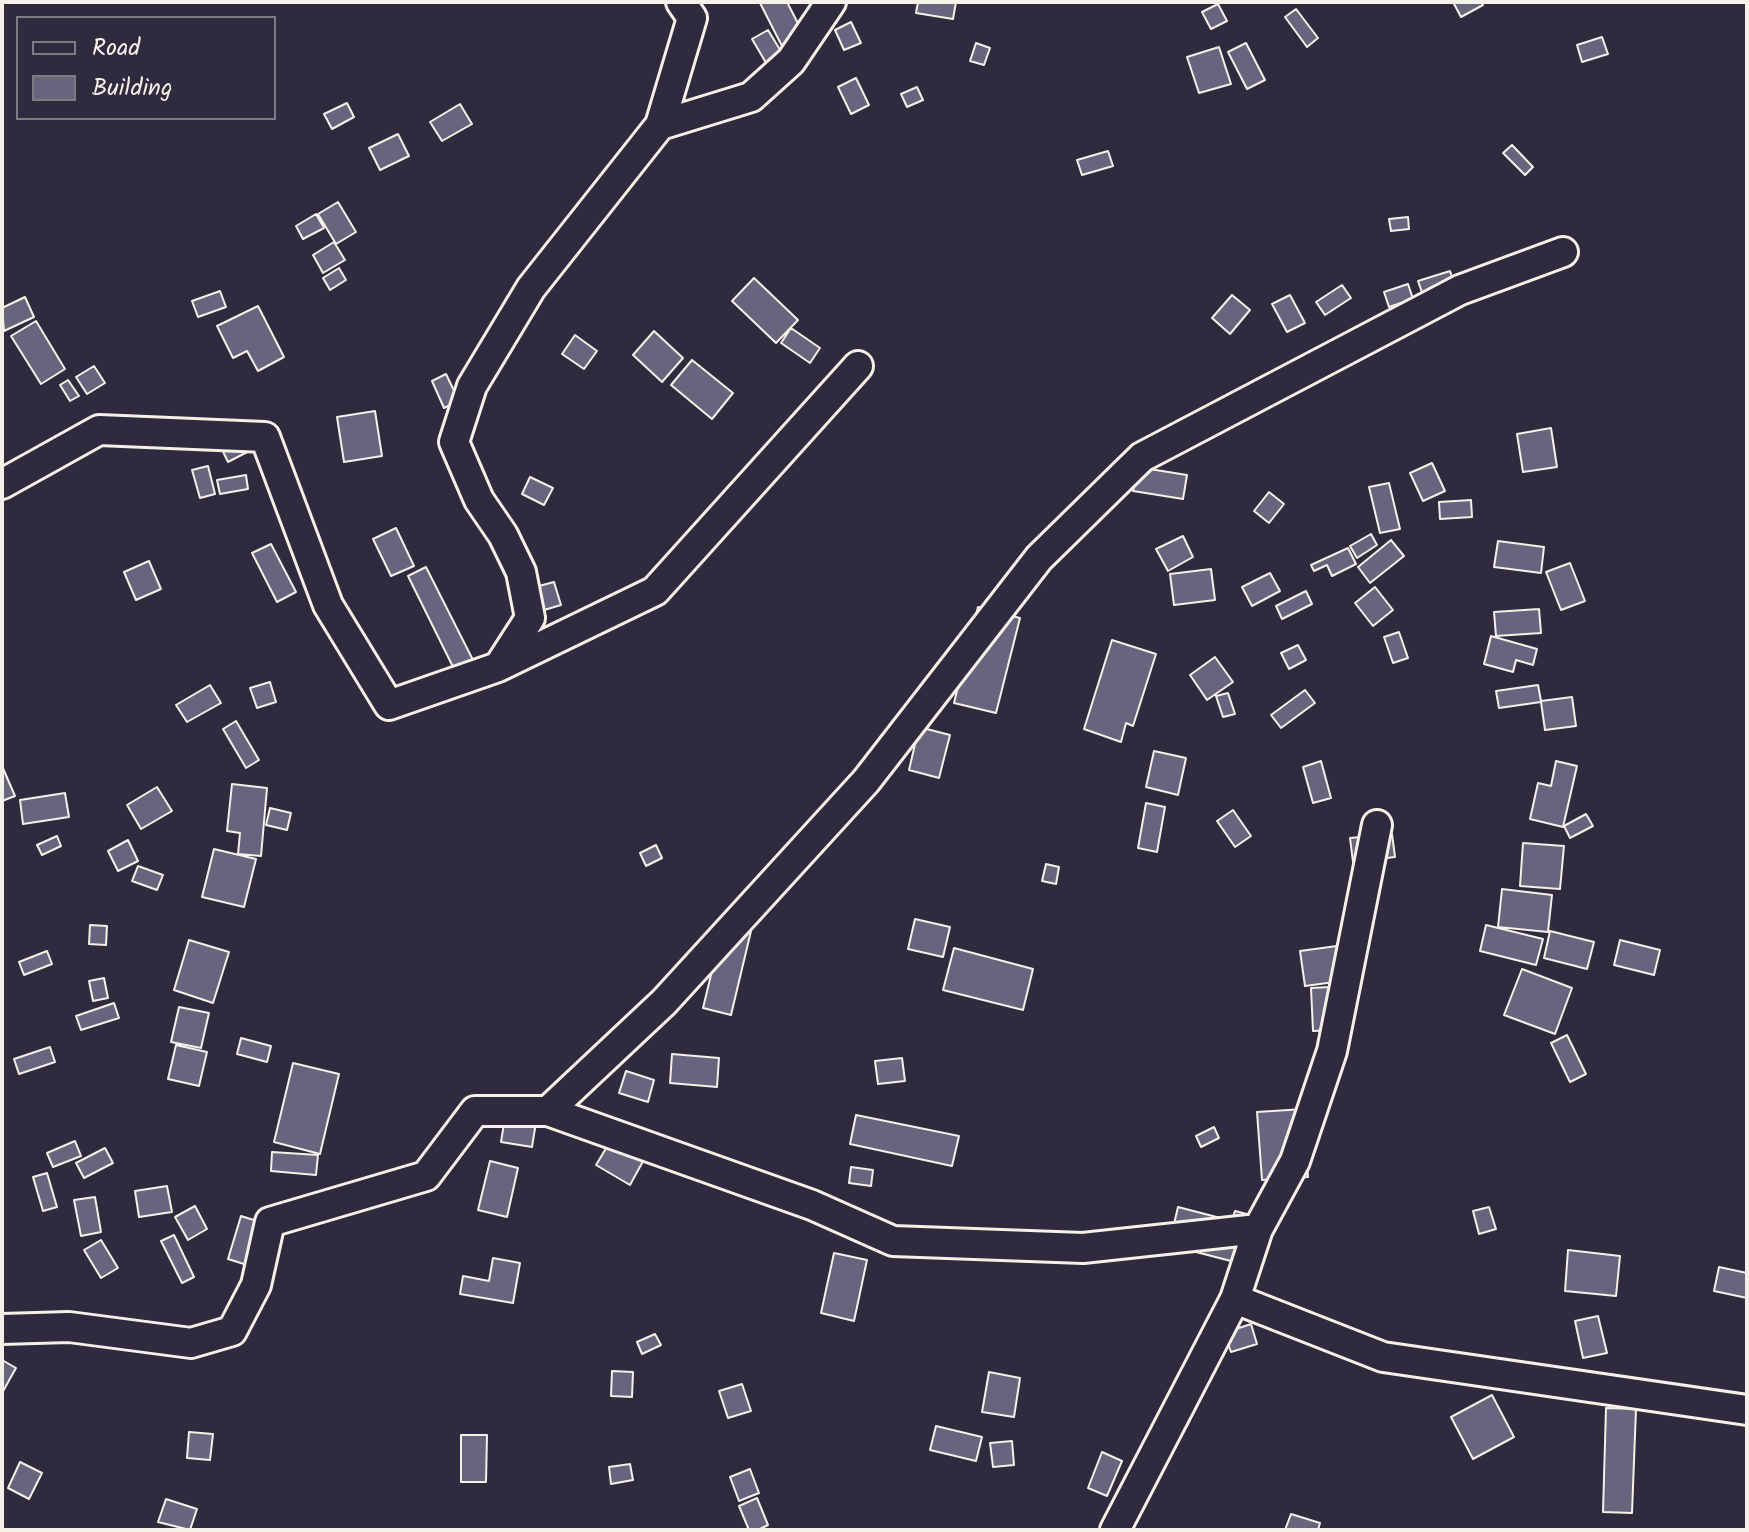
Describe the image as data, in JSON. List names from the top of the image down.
{
  "legend": ["Road", "Building"]
}
